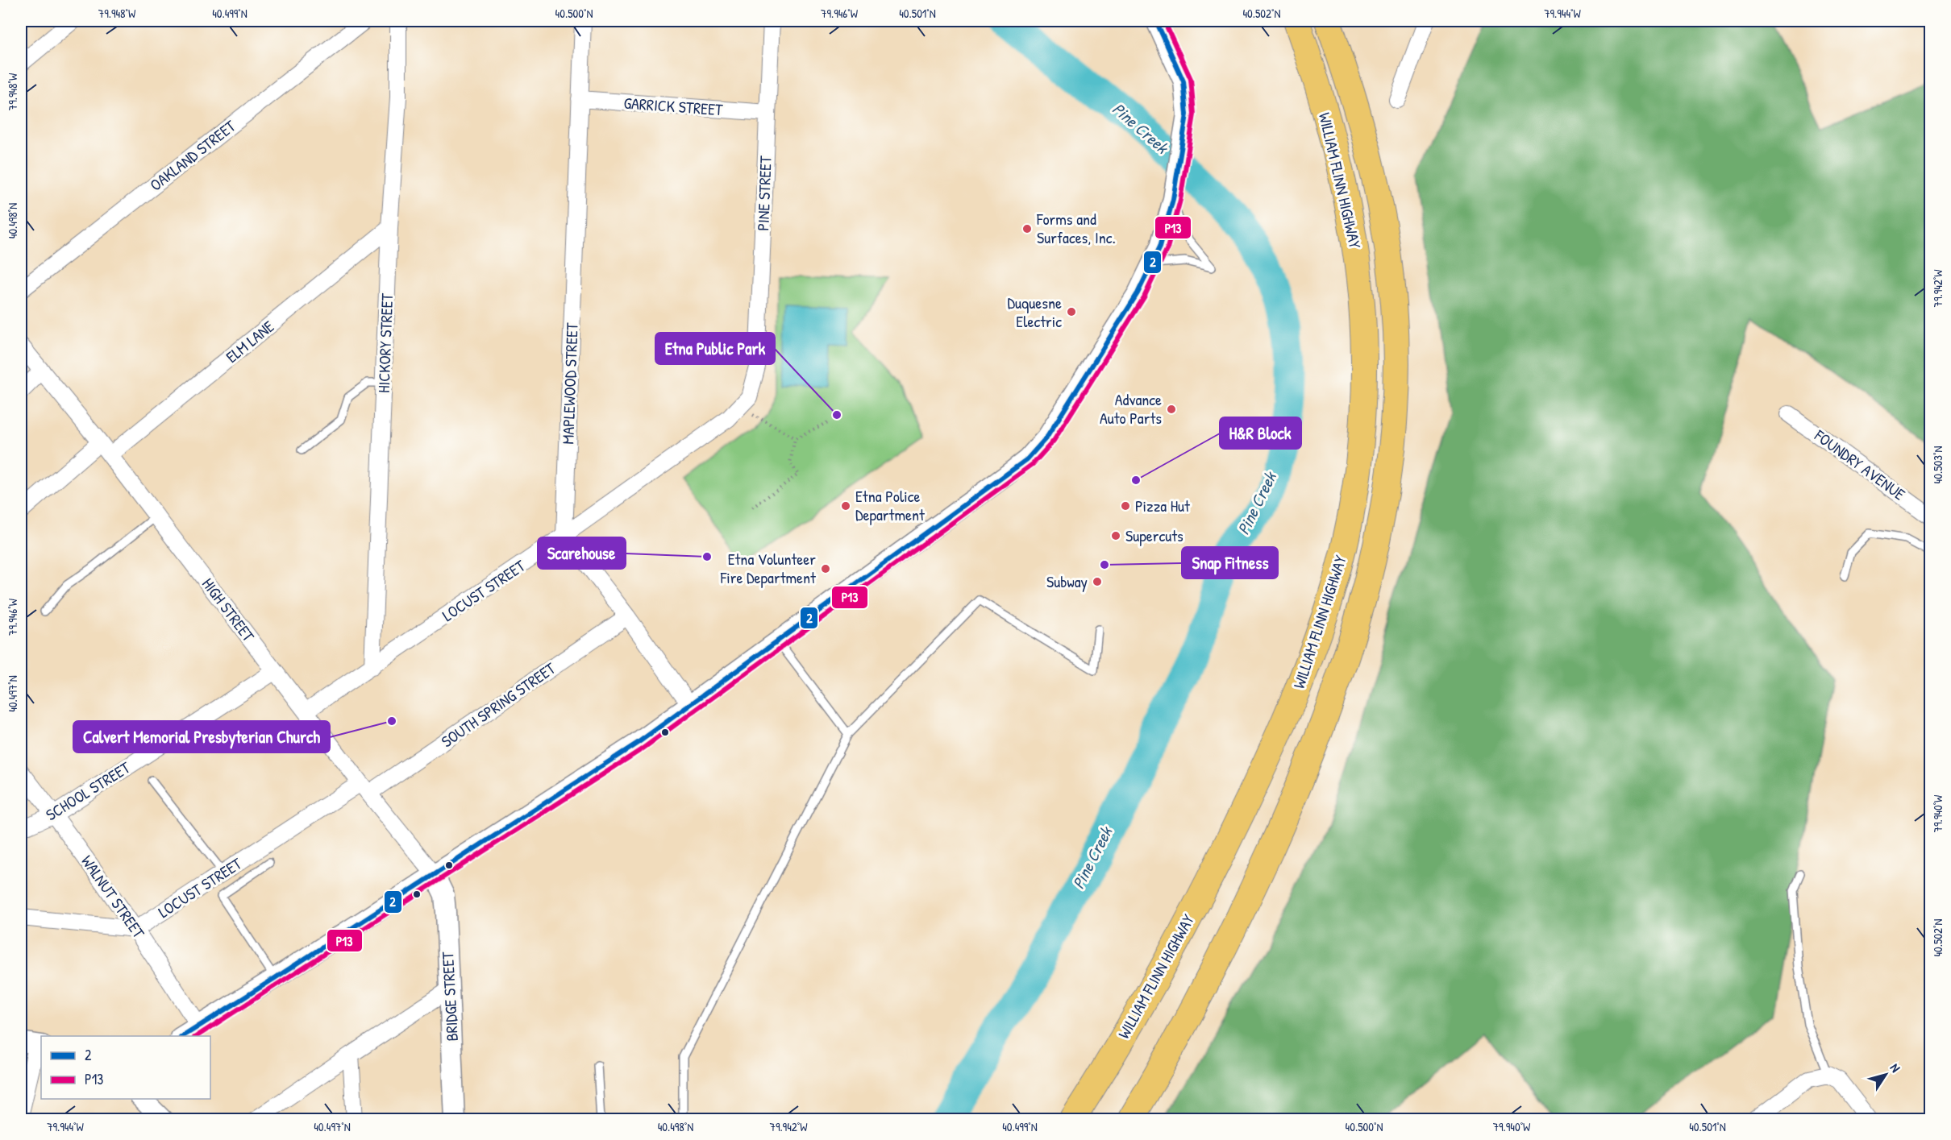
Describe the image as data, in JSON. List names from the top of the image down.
{
  "streets": {
    "highway": ["WILLIAM FLINN HIGHWAY"],
    "street": [
      "GARRICK STREET",
      "OAKLAND STREET",
      "PINE STREET",
      "ELM LANE",
      "HICKORY STREET",
      "MAPLEWOOD STREET",
      "FOUNDRY AVENUE",
      "LOCUST STREET",
      "HIGH STREET",
      "SOUTH SPRING STREET",
      "SCHOOL STREET",
      "WALNUT STREET",
      "BRIDGE STREET"
    ]
  },
  "crossings": [
    ["GARRICK STREET", "PINE STREET"],
    ["GARRICK STREET", "MAPLEWOOD STREET"],
    ["PINE STREET", "LOCUST STREET"],
    ["ELM LANE", "HICKORY STREET"],
    ["ELM LANE", "HIGH STREET"],
    ["HICKORY STREET", "LOCUST STREET"],
    ["MAPLEWOOD STREET", "LOCUST STREET"],
    ["LOCUST STREET", "HIGH STREET"],
    ["LOCUST STREET", "SOUTH SPRING STREET"],
    ["LOCUST STREET", "WALNUT STREET"],
    ["HIGH STREET", "SOUTH SPRING STREET"],
    ["HIGH STREET", "SCHOOL STREET"],
    ["HIGH STREET", "BRIDGE STREET"],
    ["SCHOOL STREET", "WALNUT STREET"]
  ],
  "water": ["Pine Creek"],
  "places": [
    "Forms and Surfaces, Inc.",
    "Duquesne Electric",
    "Advance Auto Parts",
    "Etna Public Park",
    "H&R Block",
    "Etna Police Department",
    "Pizza Hut",
    "Supercuts",
    "Scarehouse",
    "Snap Fitness",
    "Etna Volunteer Fire Department",
    "Subway",
    "Calvert Memorial Presbyterian Church"
  ],
  "lines": ["transit line 2", "transit line P13"],
  "legend": ["2", "P13"],
  "north": "top right",
  "coordinates": [
    "79.948°W",
    "40.499°N",
    "40.500°N",
    "79.946°W",
    "40.501°N",
    "40.502°N",
    "79.944°W",
    "40.498°N",
    "79.942°W",
    "40.503°N",
    "40.497°N",
    "79.940°W"
  ]
}
